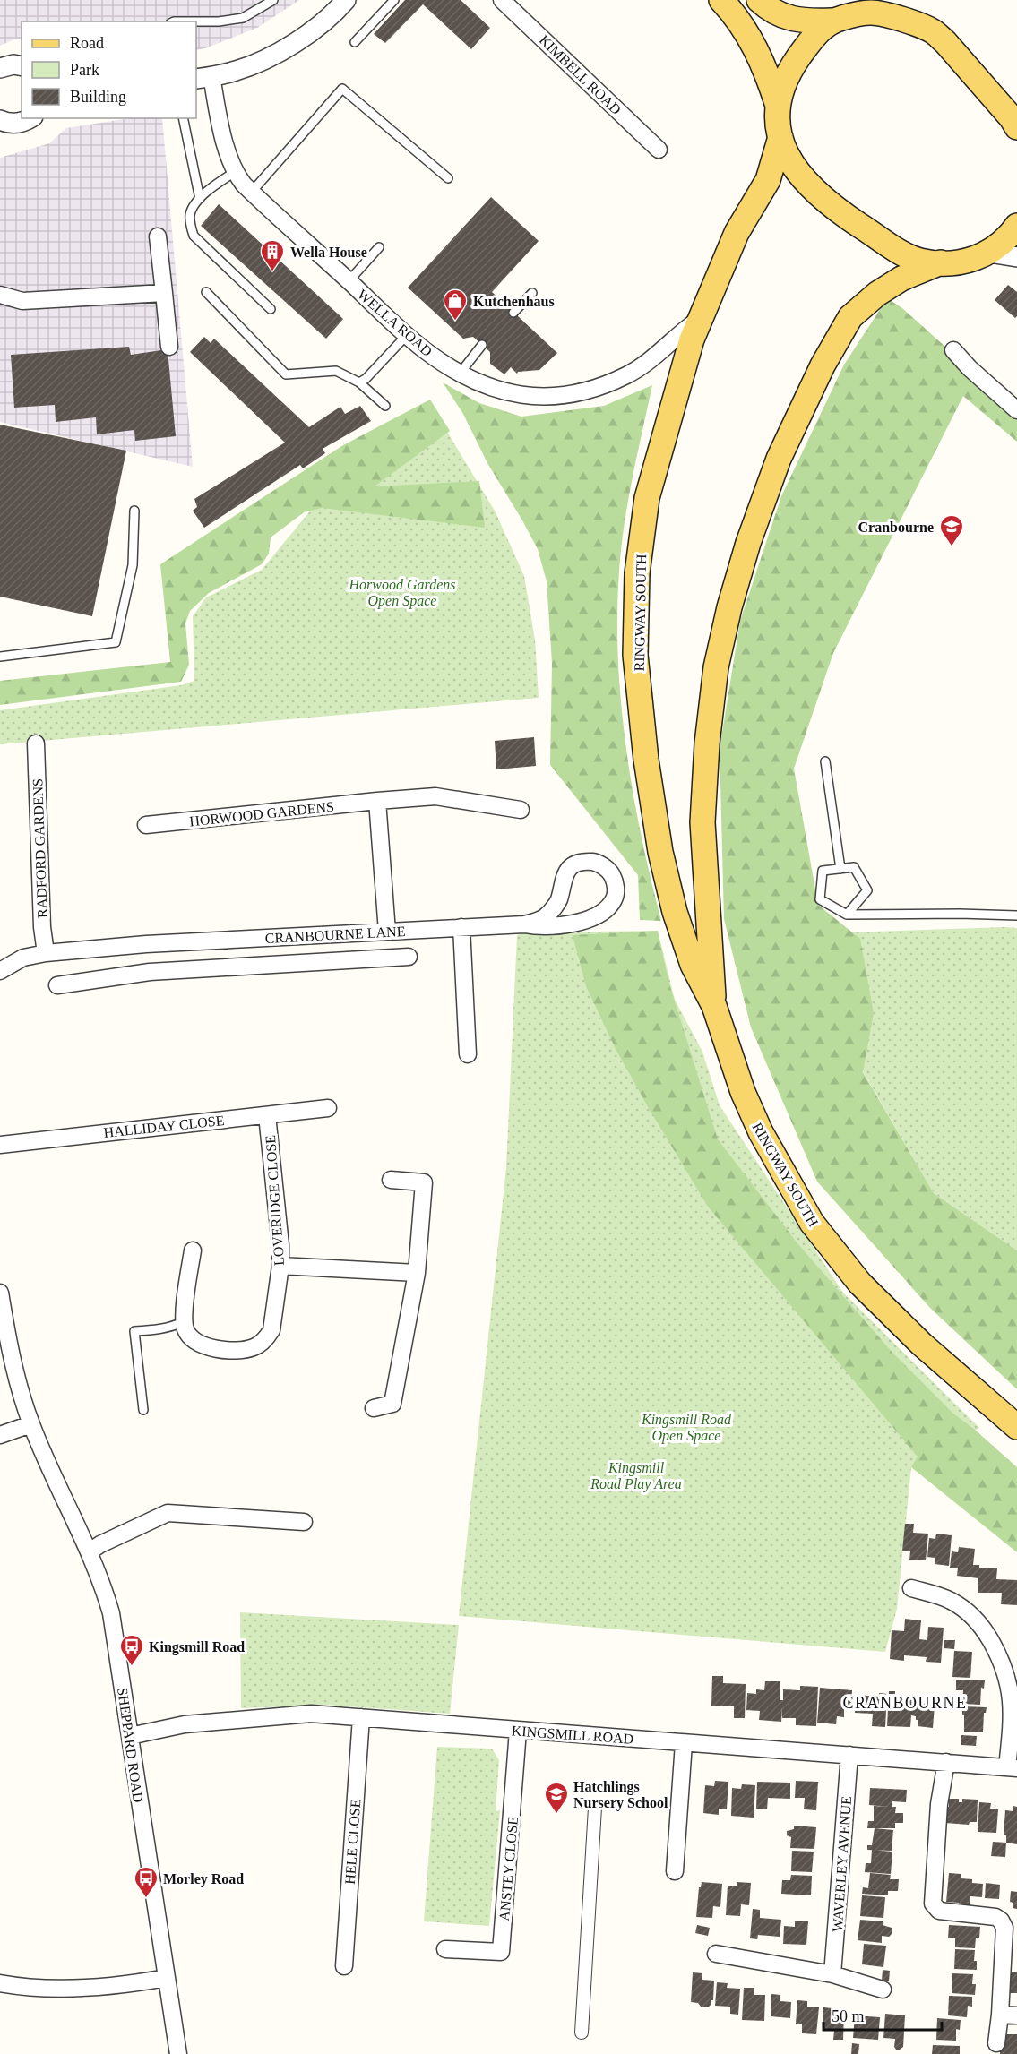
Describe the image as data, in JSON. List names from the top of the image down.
{
  "streets": {
    "main road": ["RINGWAY SOUTH"],
    "street": [
      "KIMBELL ROAD",
      "WELLA ROAD",
      "HORWOOD GARDENS",
      "RADFORD GARDENS",
      "CRANBOURNE LANE",
      "HALLIDAY CLOSE",
      "LOVERIDGE CLOSE",
      "KINGSMILL ROAD",
      "SHEPPARD ROAD",
      "HELE CLOSE",
      "WAVERLEY AVENUE",
      "ANSTEY CLOSE"
    ]
  },
  "crossings": [
    ["WELLA ROAD", "RINGWAY SOUTH"],
    ["RADFORD GARDENS", "CRANBOURNE LANE"],
    ["HALLIDAY CLOSE", "LOVERIDGE CLOSE"],
    ["KINGSMILL ROAD", "SHEPPARD ROAD"],
    ["KINGSMILL ROAD", "HELE CLOSE"],
    ["KINGSMILL ROAD", "WAVERLEY AVENUE"],
    ["KINGSMILL ROAD", "ANSTEY CLOSE"]
  ],
  "districts": ["CRANBOURNE"],
  "parks": ["Horwood Gardens Open Space", "Kingsmill Road Open Space", "Kingsmill Road Play Area"],
  "places": {
    "building": ["Wella House"],
    "shop": ["Kutchenhaus"],
    "school or university": ["Cranbourne", "Hatchlings Nursery School"],
    "bus stop": ["Kingsmill Road", "Morley Road"]
  },
  "legend": ["Road", "Park", "Building"],
  "scale_bar": "50 m"
}
